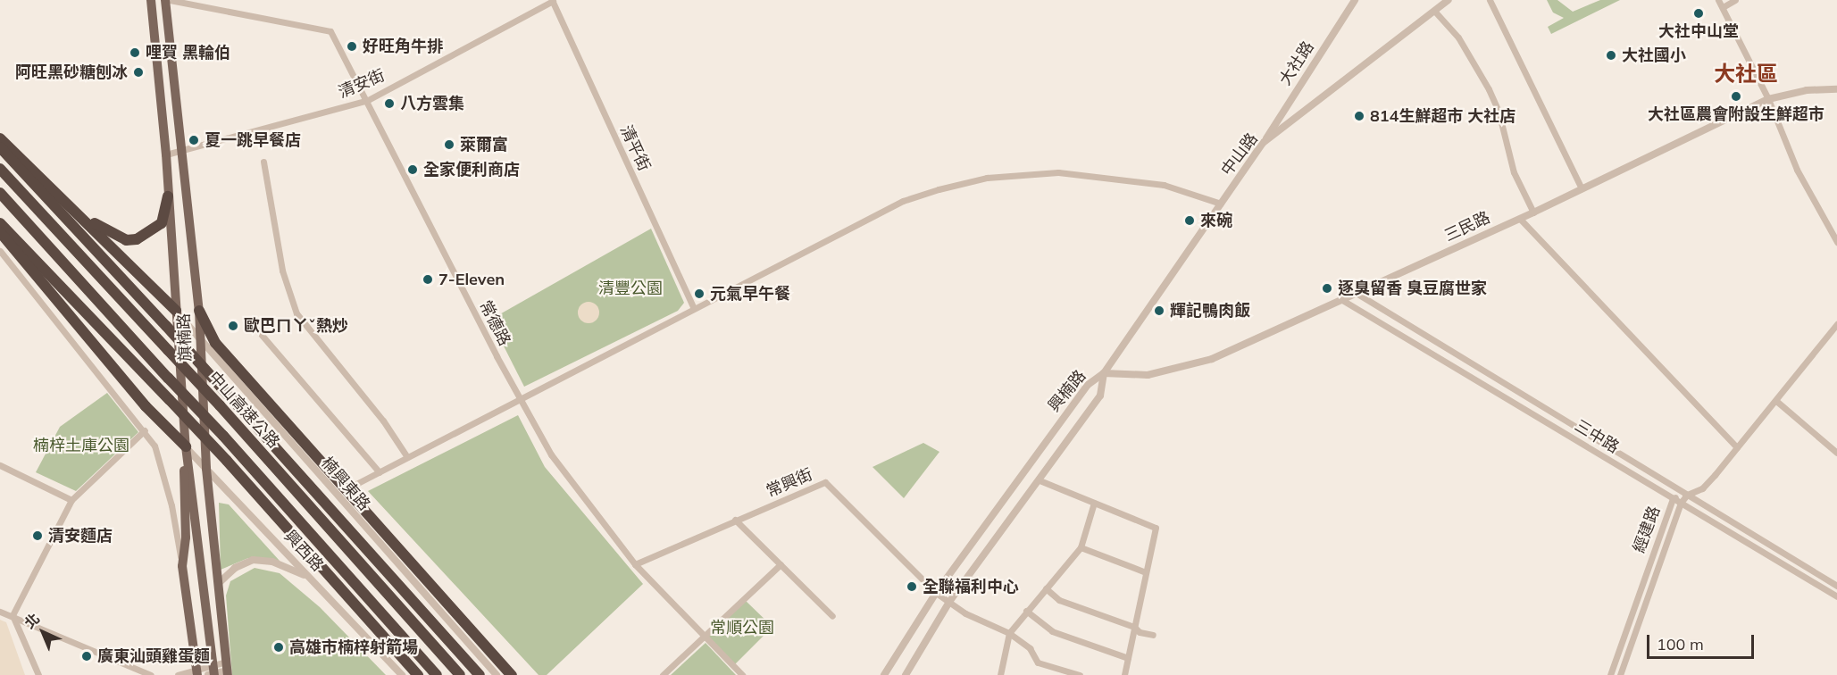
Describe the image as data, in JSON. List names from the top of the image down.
{
  "streets": {
    "highway": ["中山高速公路"],
    "main road": ["旗楠路"],
    "street": [
      "大社路",
      "清安街",
      "清平街",
      "中山路",
      "三民路",
      "常德路",
      "興楠路",
      "三中路",
      "常興街",
      "楠興東路",
      "經建路",
      "興西路"
    ]
  },
  "crossings": [
    ["大社路", "中山路"],
    ["清安街", "清平街"],
    ["清安街", "常德路"],
    ["清安街", "旗楠路"],
    ["中山路", "三民路"],
    ["中山路", "興楠路"],
    ["三民路", "興楠路"],
    ["三民路", "三中路"],
    ["常德路", "旗楠路"],
    ["常德路", "常興街"],
    ["旗楠路", "楠興東路"],
    ["旗楠路", "興西路"],
    ["興楠路", "常興街"],
    ["三中路", "經建路"]
  ],
  "districts": ["大社區"],
  "parks": ["清豐公園", "楠梓土庫公園", "常順公園"],
  "places": [
    "大社中山堂",
    "好旺角牛排",
    "哩賀 黑輪伯",
    "大社國小",
    "阿旺黑砂糖刨冰",
    "大社區農會附設生鮮超市",
    "八方雲集",
    "814生鮮超市 大社店",
    "夏一跳早餐店",
    "萊爾富",
    "全家便利商店",
    "來碗",
    "7-Eleven",
    "逐臭留香 臭豆腐世家",
    "元氣早午餐",
    "輝記鴨肉飯",
    "歐巴ㄇㄚˇ熱炒",
    "清安麵店",
    "全聯福利中心",
    "高雄市楠梓射箭場",
    "廣東汕頭雞蛋麵"
  ],
  "scale_bar": "100 m",
  "north": "top left"
}
